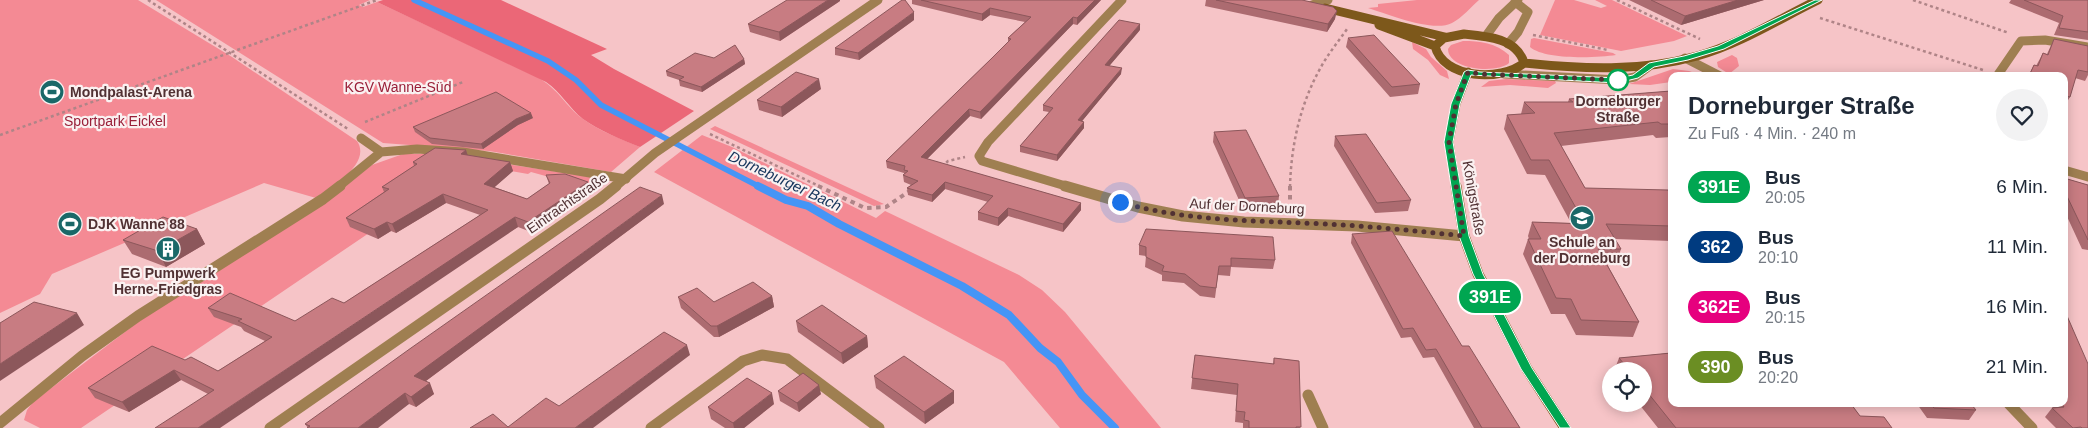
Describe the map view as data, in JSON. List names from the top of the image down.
{
  "streets": {
    "street": ["Königstraße", "Eintrachtstraße", "Auf der Dorneburg"]
  },
  "crossings": [
    ["Königstraße", "Auf der Dorneburg"]
  ],
  "water": ["Dorneburger Bach"],
  "parks": ["KGV Wanne-Süd", "Sportpark Eickel"],
  "places": {
    "other": ["Dorneburger Straße"],
    "sports": ["Mondpalast-Arena", "DJK Wanne 88"],
    "school or university": ["Schule an der Dorneburg"],
    "building": ["EG Pumpwerk Herne-Friedgras"]
  },
  "lines": ["bus line 391E"],
  "page": {
    "on_map": "391E",
    "heading": ["Dorneburger Straße", "Zu Fuß · 4 Min. · 240 m"],
    "list": [
      {
        "mark": "391E",
        "name": "Bus",
        "note": "20:05",
        "value": "6 Min."
      },
      {
        "mark": "362",
        "name": "Bus",
        "note": "20:10",
        "value": "11 Min."
      },
      {
        "mark": "362E",
        "name": "Bus",
        "note": "20:15",
        "value": "16 Min."
      },
      {
        "mark": "390",
        "name": "Bus",
        "note": "20:20",
        "value": "21 Min."
      }
    ]
  }
}
